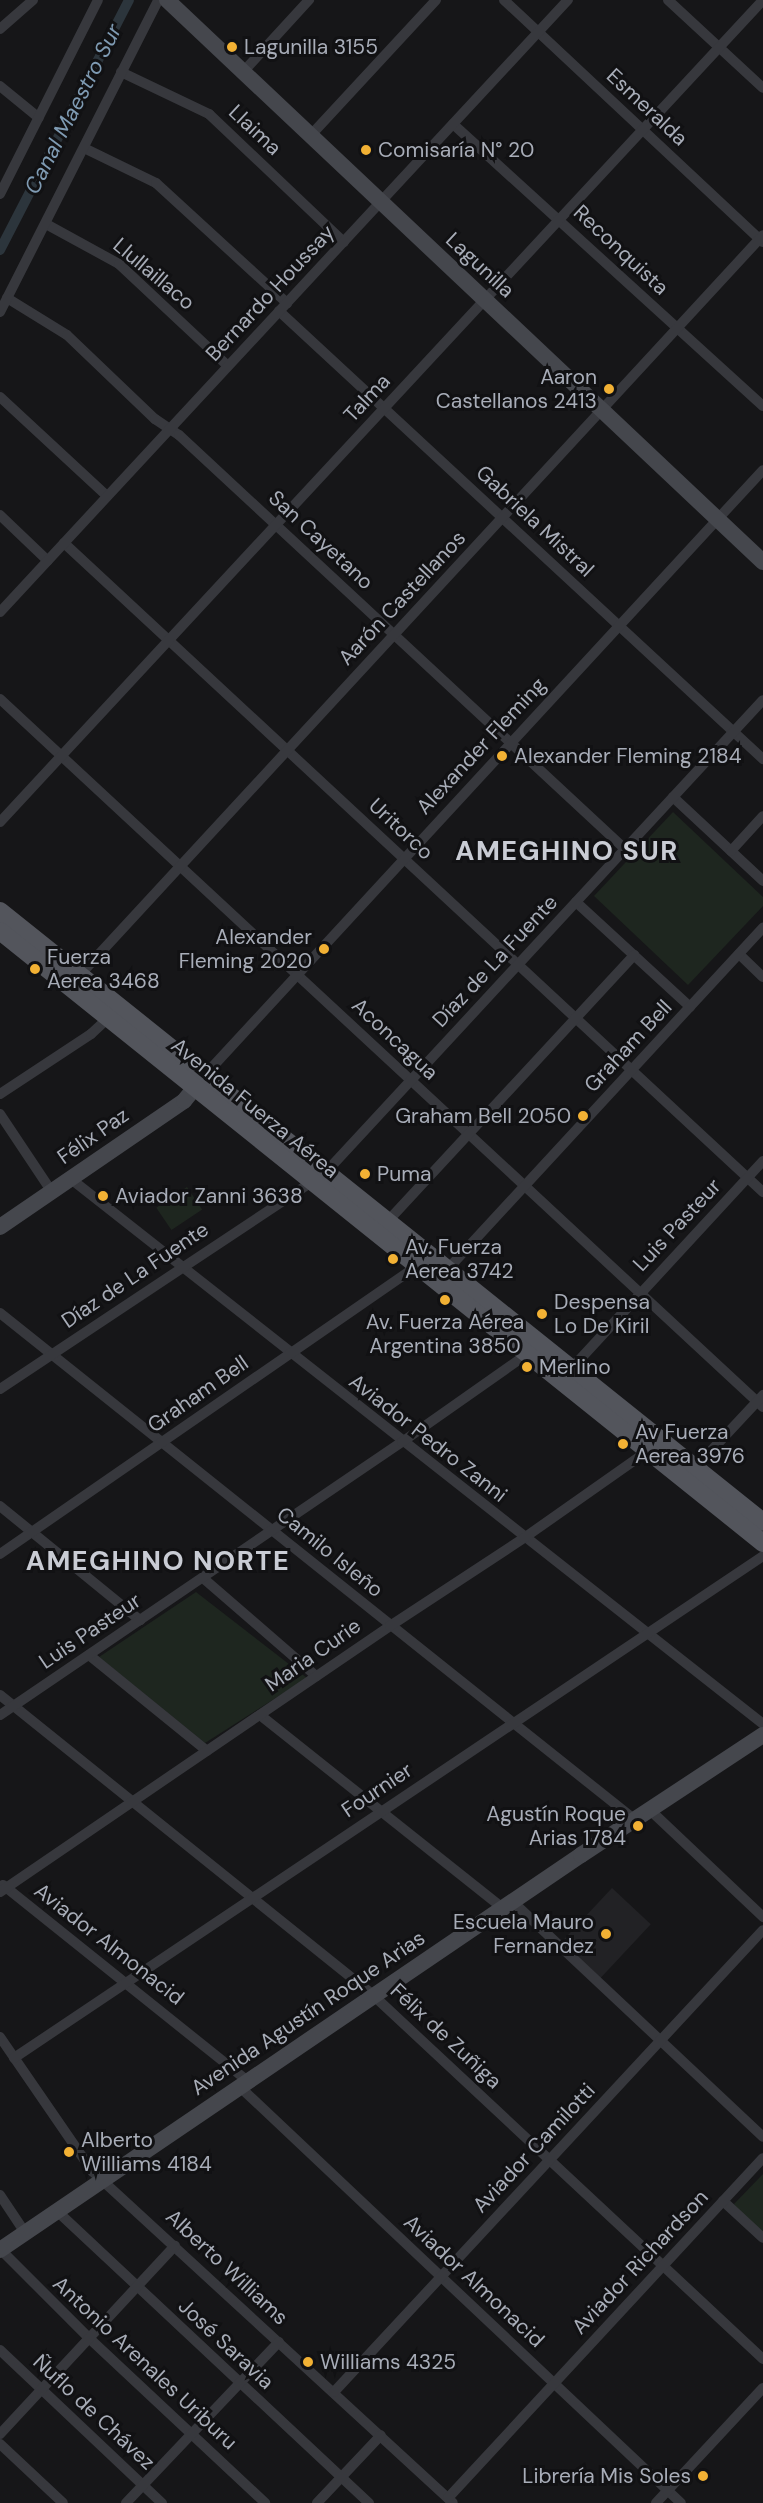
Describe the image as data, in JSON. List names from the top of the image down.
{
  "streets": {
    "main road": [
      "Lagunilla",
      "Avenida Fuerza Aérea",
      "Félix Paz",
      "Avenida Agustín Roque Arias"
    ],
    "street": [
      "Esmeralda",
      "Llaima",
      "Reconquista",
      "Llullaillaco",
      "Bernardo Houssay",
      "Talma",
      "Gabriela Mistral",
      "San Cayetano",
      "Aarón Castellanos",
      "Alexander Fleming",
      "Uritorco",
      "Díaz de La Fuente",
      "Aconcagua",
      "Graham Bell",
      "Luis Pasteur",
      "Aviador Pedro Zanni",
      "Camilo Isleño",
      "Maria Curie",
      "Fournier",
      "Aviador Almonacid",
      "Félix de Zuñiga",
      "Aviador Camilotti",
      "Aviador Richardson",
      "Alberto Williams",
      "José Saravia",
      "Antonio Arenales Uriburu",
      "Ñuflo de Chávez"
    ]
  },
  "crossings": [
    ["Esmeralda", "Bernardo Houssay"],
    ["Esmeralda", "Talma"],
    ["Esmeralda", "Aarón Castellanos"],
    ["Llaima", "Bernardo Houssay"],
    ["Reconquista", "Bernardo Houssay"],
    ["Reconquista", "Talma"],
    ["Reconquista", "Aarón Castellanos"],
    ["Lagunilla", "Bernardo Houssay"],
    ["Lagunilla", "Talma"],
    ["Lagunilla", "Aarón Castellanos"],
    ["Lagunilla", "Alexander Fleming"],
    ["Llullaillaco", "Bernardo Houssay"],
    ["Bernardo Houssay", "Gabriela Mistral"],
    ["Bernardo Houssay", "San Cayetano"],
    ["Bernardo Houssay", "Uritorco"],
    ["Talma", "Gabriela Mistral"],
    ["Talma", "San Cayetano"],
    ["Talma", "Uritorco"],
    ["Talma", "Aconcagua"],
    ["Gabriela Mistral", "Aarón Castellanos"],
    ["Gabriela Mistral", "Alexander Fleming"],
    ["Gabriela Mistral", "Díaz de La Fuente"],
    ["San Cayetano", "Aarón Castellanos"],
    ["San Cayetano", "Alexander Fleming"],
    ["San Cayetano", "Díaz de La Fuente"],
    ["Aarón Castellanos", "Uritorco"],
    ["Aarón Castellanos", "Aconcagua"],
    ["Aarón Castellanos", "Avenida Fuerza Aérea"],
    ["Alexander Fleming", "Uritorco"],
    ["Alexander Fleming", "Aconcagua"],
    ["Alexander Fleming", "Avenida Fuerza Aérea"],
    ["Alexander Fleming", "Félix Paz"],
    ["Uritorco", "Díaz de La Fuente"],
    ["Uritorco", "Graham Bell"],
    ["Uritorco", "Luis Pasteur"],
    ["Díaz de La Fuente", "Aconcagua"],
    ["Díaz de La Fuente", "Avenida Fuerza Aérea"],
    ["Díaz de La Fuente", "Aviador Pedro Zanni"],
    ["Díaz de La Fuente", "Camilo Isleño"],
    ["Aconcagua", "Graham Bell"],
    ["Aconcagua", "Luis Pasteur"],
    ["Graham Bell", "Avenida Fuerza Aérea"],
    ["Graham Bell", "Aviador Pedro Zanni"],
    ["Graham Bell", "Camilo Isleño"],
    ["Avenida Fuerza Aérea", "Félix Paz"],
    ["Avenida Fuerza Aérea", "Luis Pasteur"],
    ["Avenida Fuerza Aérea", "Maria Curie"],
    ["Félix Paz", "Aviador Pedro Zanni"],
    ["Luis Pasteur", "Aviador Pedro Zanni"],
    ["Luis Pasteur", "Camilo Isleño"],
    ["Luis Pasteur", "Félix de Zuñiga"],
    ["Aviador Pedro Zanni", "Maria Curie"],
    ["Aviador Pedro Zanni", "Fournier"],
    ["Camilo Isleño", "Maria Curie"],
    ["Camilo Isleño", "Fournier"],
    ["Camilo Isleño", "Avenida Agustín Roque Arias"],
    ["Maria Curie", "Aviador Almonacid"],
    ["Maria Curie", "Félix de Zuñiga"],
    ["Fournier", "Aviador Almonacid"],
    ["Fournier", "Félix de Zuñiga"],
    ["Fournier", "Alberto Williams"],
    ["Aviador Almonacid", "Avenida Agustín Roque Arias"],
    ["Aviador Almonacid", "Aviador Camilotti"],
    ["Aviador Almonacid", "Aviador Richardson"],
    ["Avenida Agustín Roque Arias", "Félix de Zuñiga"],
    ["Avenida Agustín Roque Arias", "Alberto Williams"],
    ["Avenida Agustín Roque Arias", "José Saravia"],
    ["Avenida Agustín Roque Arias", "Antonio Arenales Uriburu"],
    ["Félix de Zuñiga", "Aviador Camilotti"],
    ["Félix de Zuñiga", "Aviador Richardson"],
    ["Aviador Camilotti", "Alberto Williams"],
    ["Aviador Richardson", "Alberto Williams"]
  ],
  "districts": ["AMEGHINO SUR", "AMEGHINO NORTE"],
  "water": ["Canal Maestro Sur"],
  "places": [
    "Lagunilla 3155",
    "Comisaría N° 20",
    "Aaron Castellanos 2413",
    "Alexander Fleming 2184",
    "Alexander Fleming 2020",
    "Fuerza Aerea 3468",
    "Graham Bell 2050",
    "Puma",
    "Aviador Zanni 3638",
    "Av. Fuerza Aerea 3742",
    "Av. Fuerza Aérea Argentina 3850",
    "Despensa Lo De Kiril",
    "Merlino",
    "Av Fuerza Aerea 3976",
    "Agustín Roque Arias 1784",
    "Escuela Mauro Fernandez",
    "Alberto Williams 4184",
    "Williams 4325",
    "Librería Mis Soles"
  ]
}
